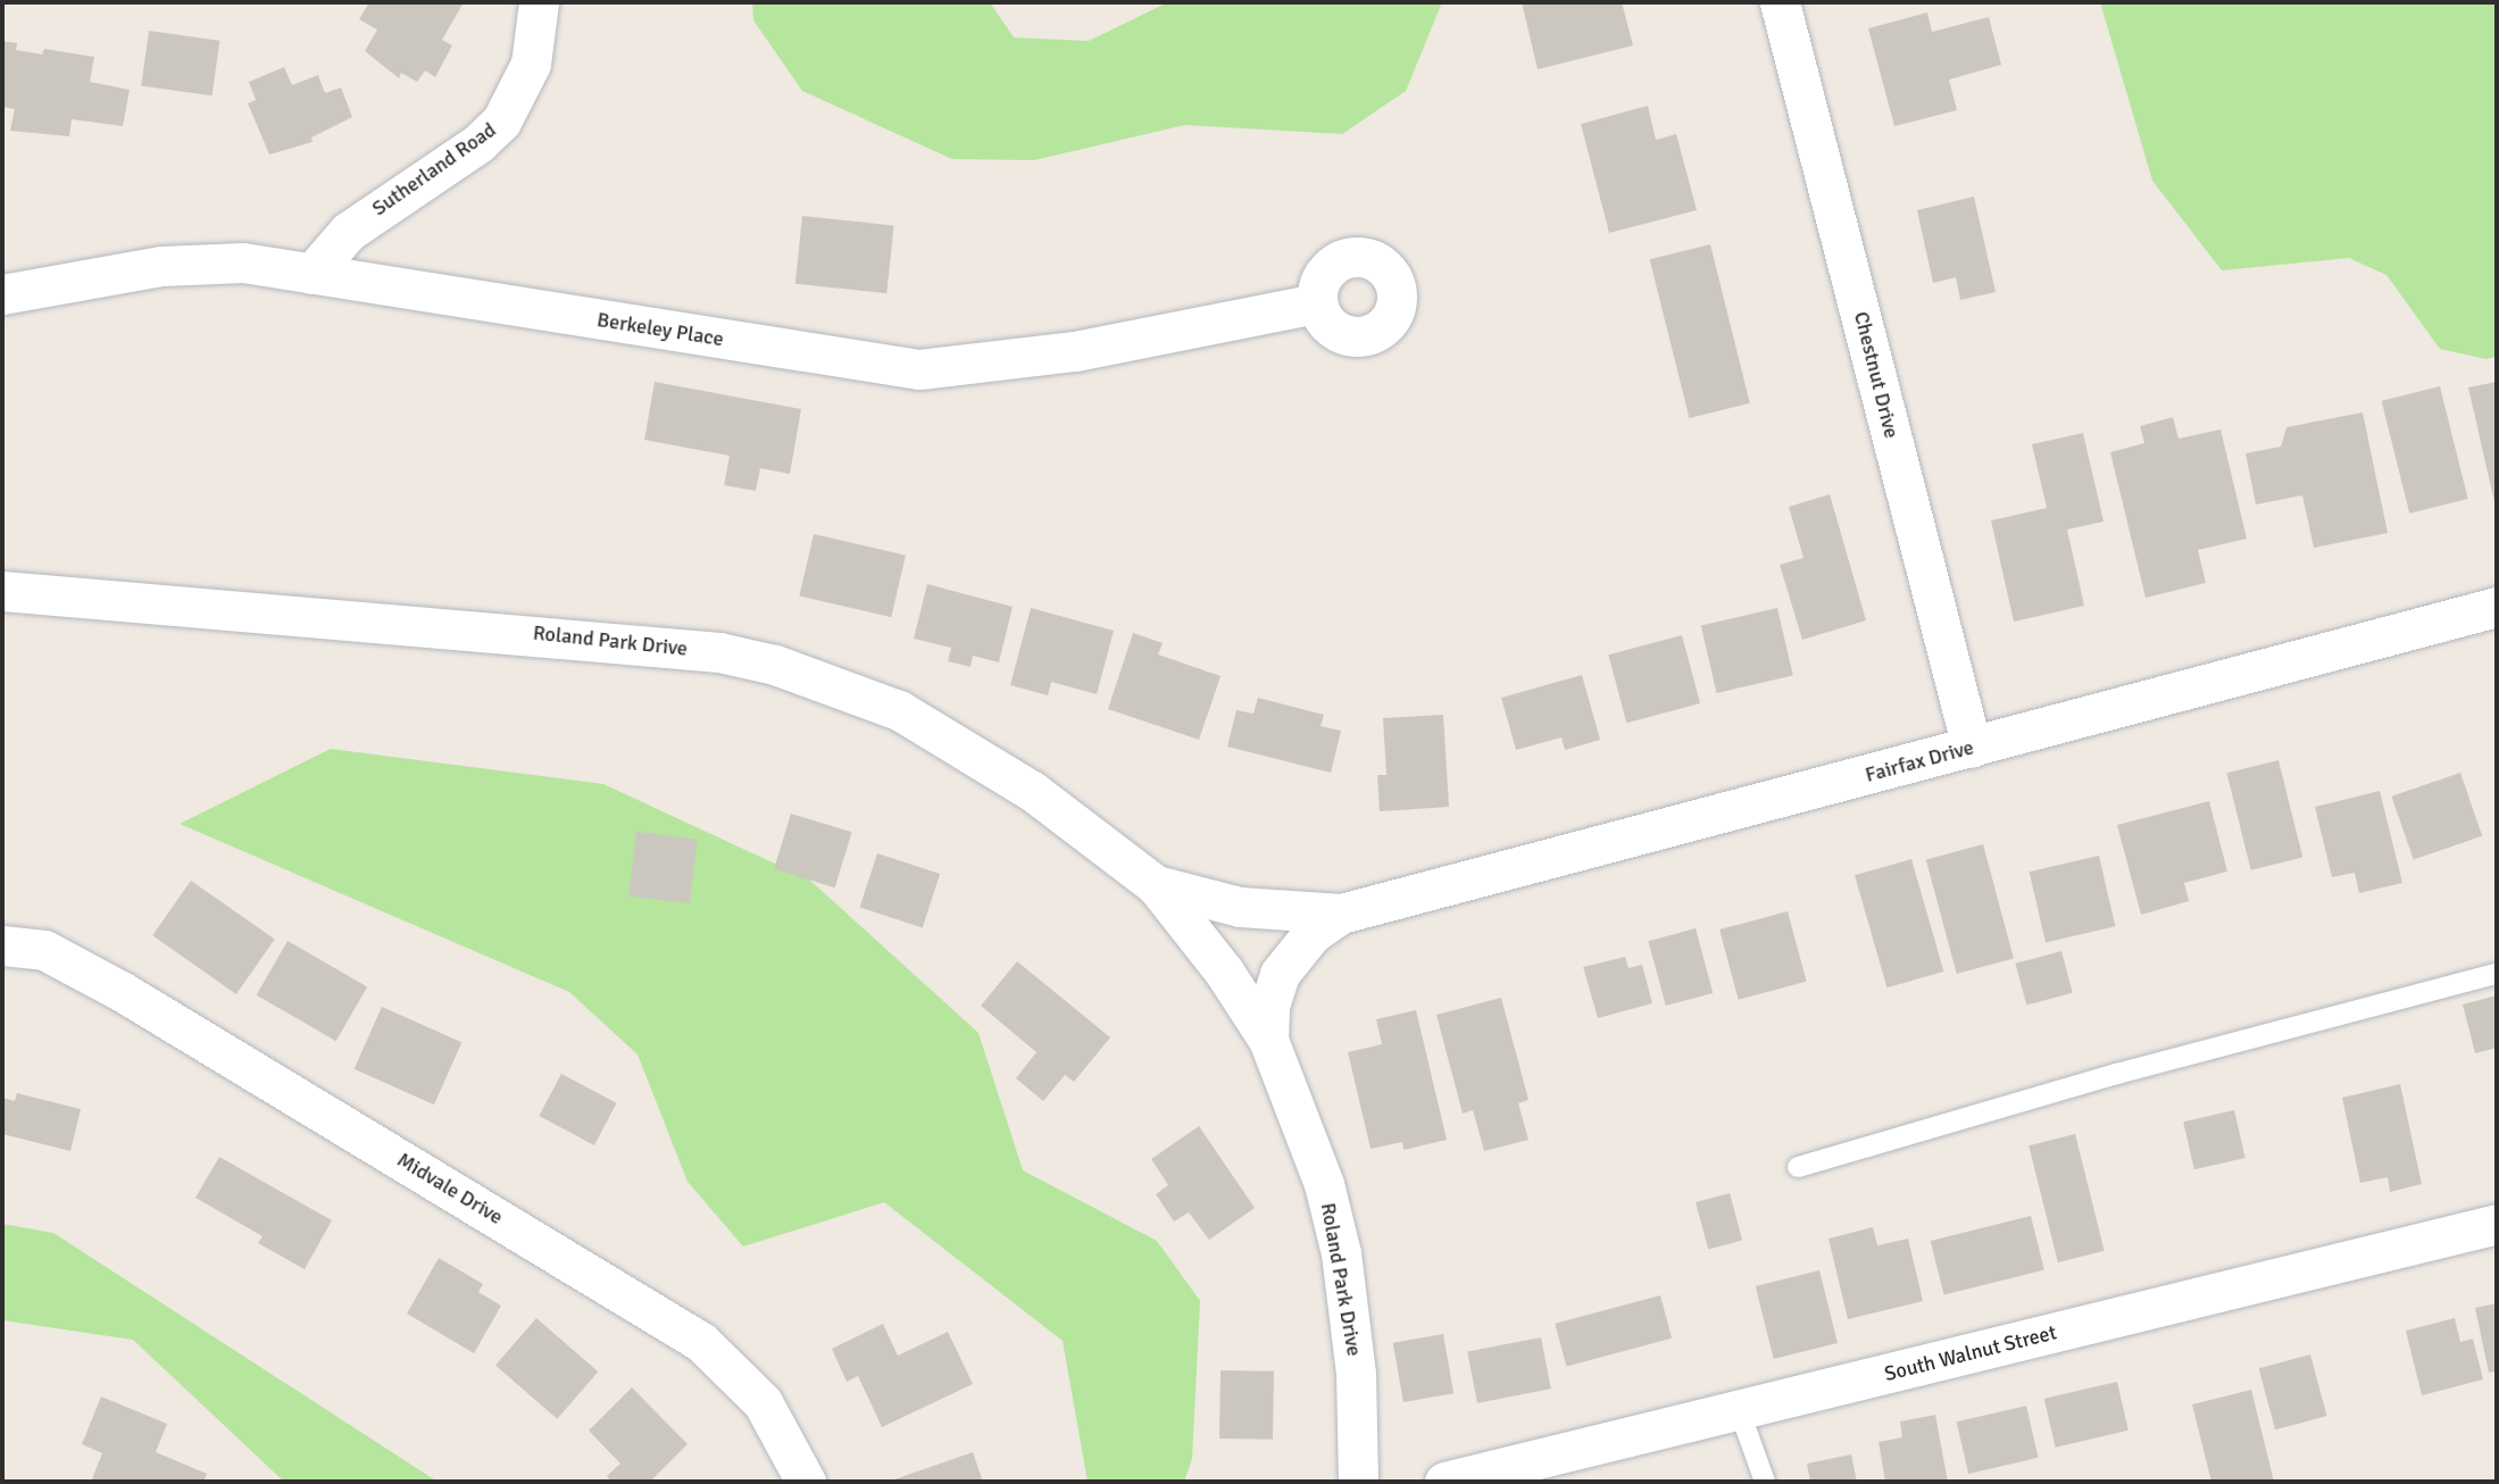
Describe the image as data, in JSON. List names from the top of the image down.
{
  "streets": {
    "street": [
      "Sutherland Road",
      "Berkeley Place",
      "Chestnut Drive",
      "Roland Park Drive",
      "Fairfax Drive",
      "Midvale Drive",
      "South Walnut Street"
    ]
  },
  "crossings": [
    ["Sutherland Road", "Berkeley Place"],
    ["Chestnut Drive", "Fairfax Drive"],
    ["Roland Park Drive", "Fairfax Drive"]
  ]
}
